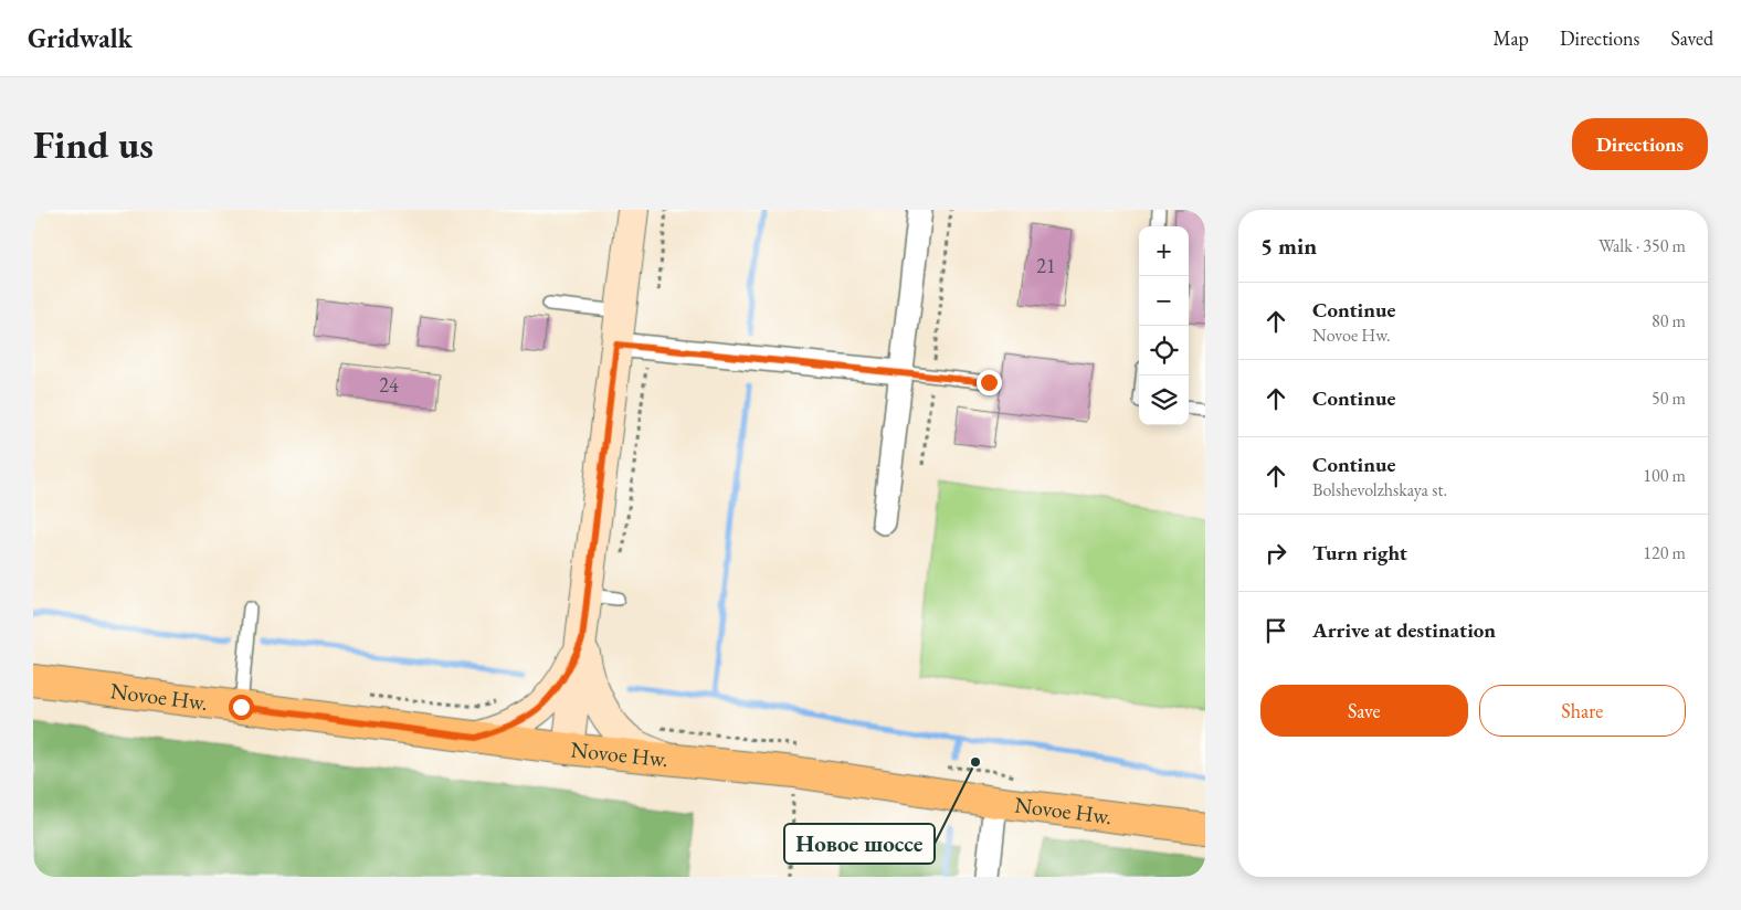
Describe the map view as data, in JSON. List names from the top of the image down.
{
  "streets": {
    "main road": ["Novoe Hw."]
  },
  "places": ["Новое шоссе"],
  "house_numbers": ["21", "24"],
  "page": {
    "header": "Gridwalk",
    "nav": ["Map", "Directions", "Saved"],
    "buttons": [
      "Directions",
      ["Save", "Share"]
    ],
    "title": "Find us",
    "heading": ["5 min", "Walk · 350 m"],
    "map_buttons": ["+", "−"],
    "list": [
      ["Continue", "Novoe Hw.", "80 m"],
      ["Continue", "50 m"],
      ["Continue", "Bolshevolzhskaya st.", "100 m"],
      ["Turn right", "120 m"],
      "Arrive at destination"
    ]
  }
}
